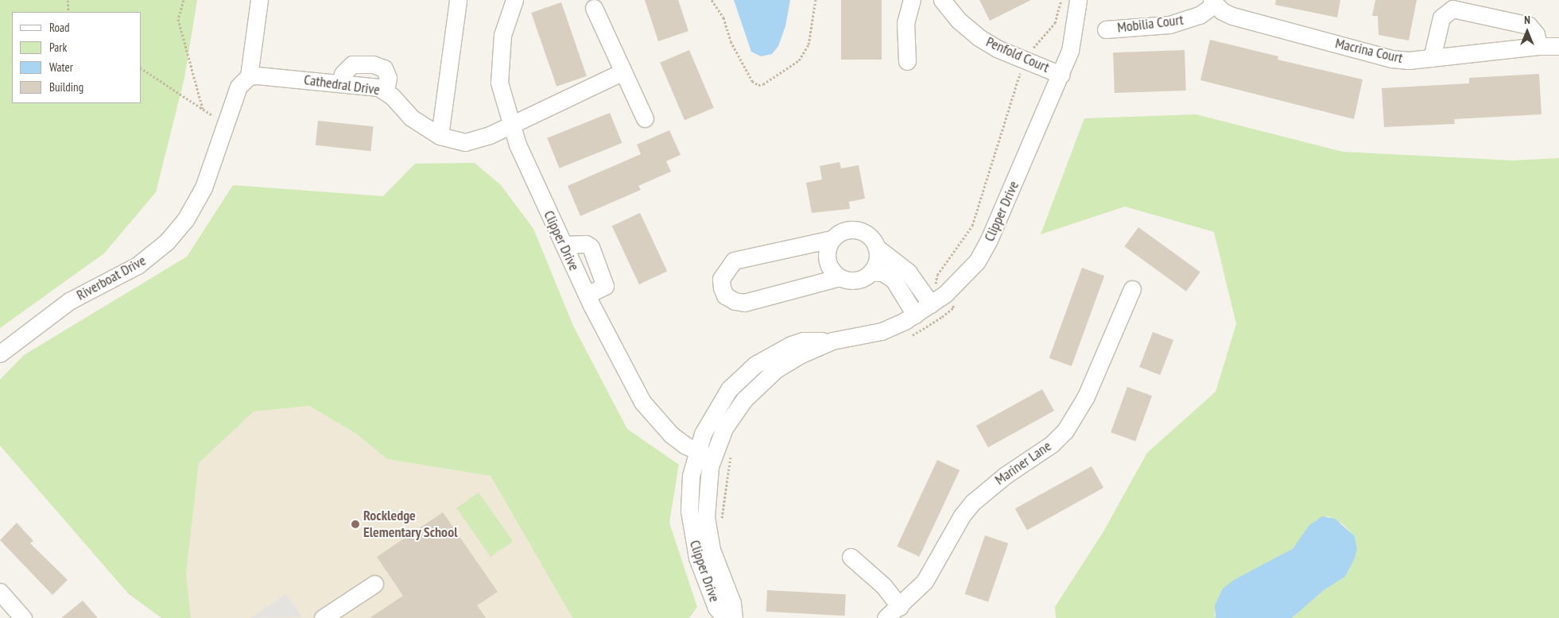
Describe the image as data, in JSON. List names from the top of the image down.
{
  "streets": {
    "street": [
      "Mobilia Court",
      "Macrina Court",
      "Penfold Court",
      "Cathedral Drive",
      "Clipper Drive",
      "Riverboat Drive",
      "Mariner Lane"
    ]
  },
  "crossings": [
    ["Mobilia Court", "Macrina Court"],
    ["Penfold Court", "Clipper Drive"],
    ["Cathedral Drive", "Clipper Drive"],
    ["Cathedral Drive", "Riverboat Drive"]
  ],
  "places": ["Rockledge Elementary School"],
  "legend": [
    "Road",
    "Park",
    "Water",
    "Building"
  ],
  "north": "top"
}
